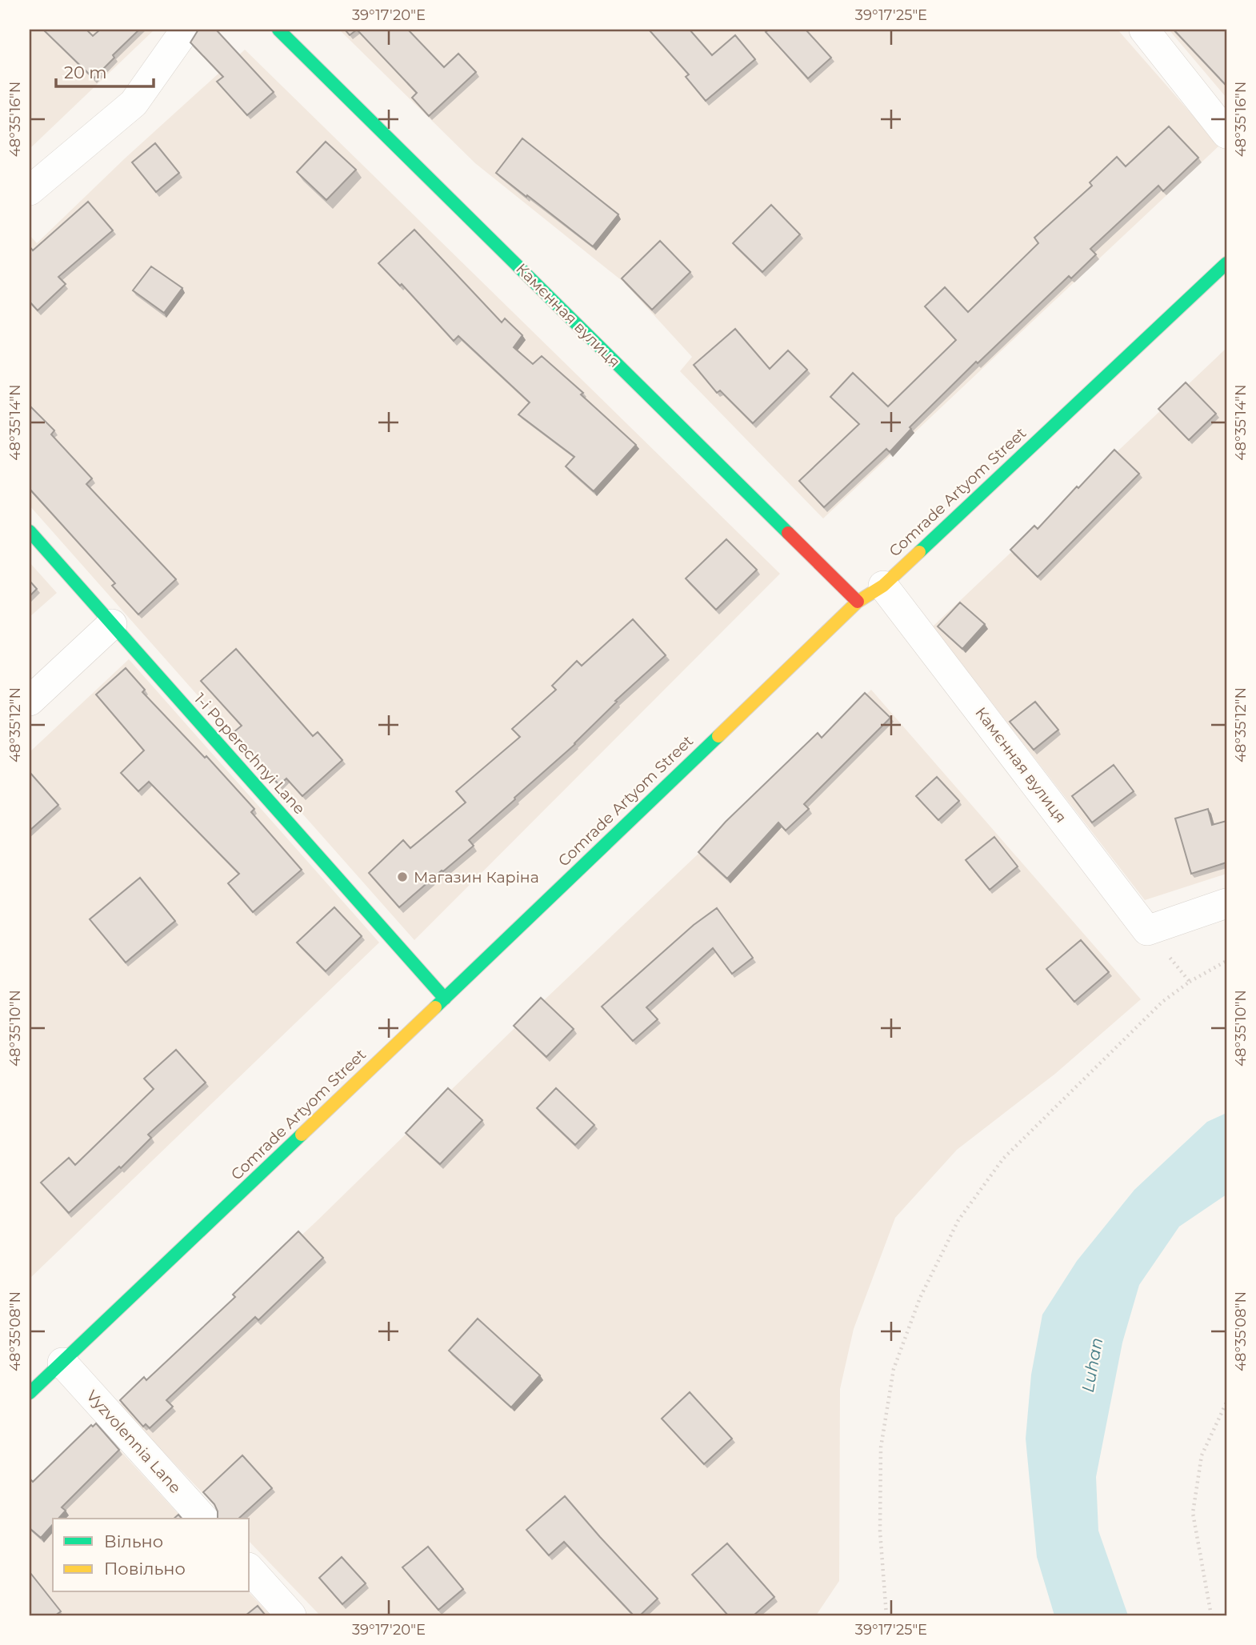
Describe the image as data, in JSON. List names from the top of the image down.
{
  "streets": {
    "street": [
      "Камєнная вулиця",
      "Comrade Artyom Street",
      "1-i Poperechnyi Lane",
      "Vyzvolennia Lane"
    ]
  },
  "crossings": [
    ["Камєнная вулиця", "Comrade Artyom Street"],
    ["Comrade Artyom Street", "1-i Poperechnyi Lane"],
    ["Comrade Artyom Street", "Vyzvolennia Lane"]
  ],
  "water": ["Luhan"],
  "places": ["Магазин Каріна"],
  "legend": ["Вільно", "Повільно"],
  "scale_bar": "20 m",
  "coordinates": [
    "39°17'20\"E",
    "39°17'25\"E",
    "48°35'16\"N",
    "48°35'14\"N",
    "48°35'12\"N",
    "48°35'10\"N",
    "48°35'08\"N"
  ]
}
